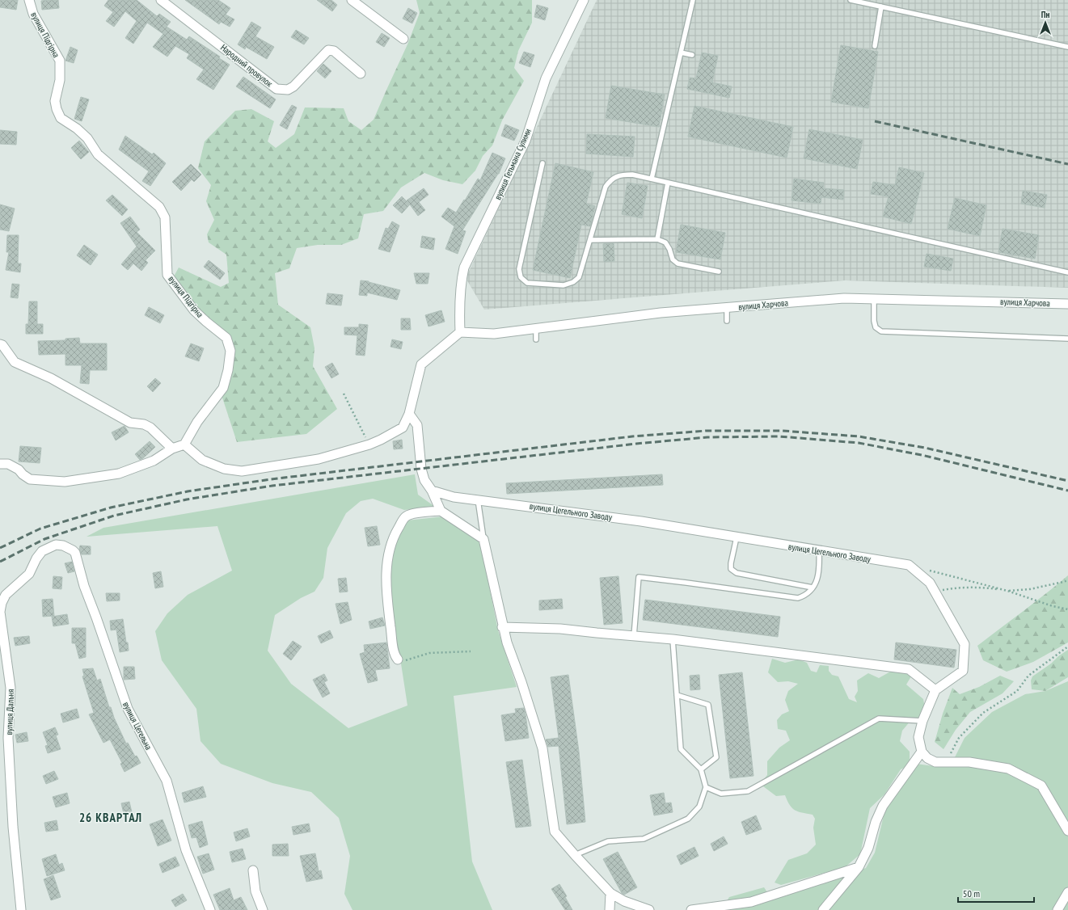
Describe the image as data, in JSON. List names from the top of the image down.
{
  "streets": {
    "street": [
      "вулиця Підгірна",
      "Народний провулок",
      "вулиця Гетьмана Сулими",
      "вулиця Харчова",
      "вулиця Цегельного Заводу",
      "вулиця Дальня",
      "вулиця Цегельна"
    ]
  },
  "crossings": [
    ["вулиця Гетьмана Сулими", "вулиця Харчова"],
    ["вулиця Дальня", "вулиця Цегельна"]
  ],
  "districts": ["26 КВАРТАЛ"],
  "scale_bar": "50 m",
  "north": "top"
}
